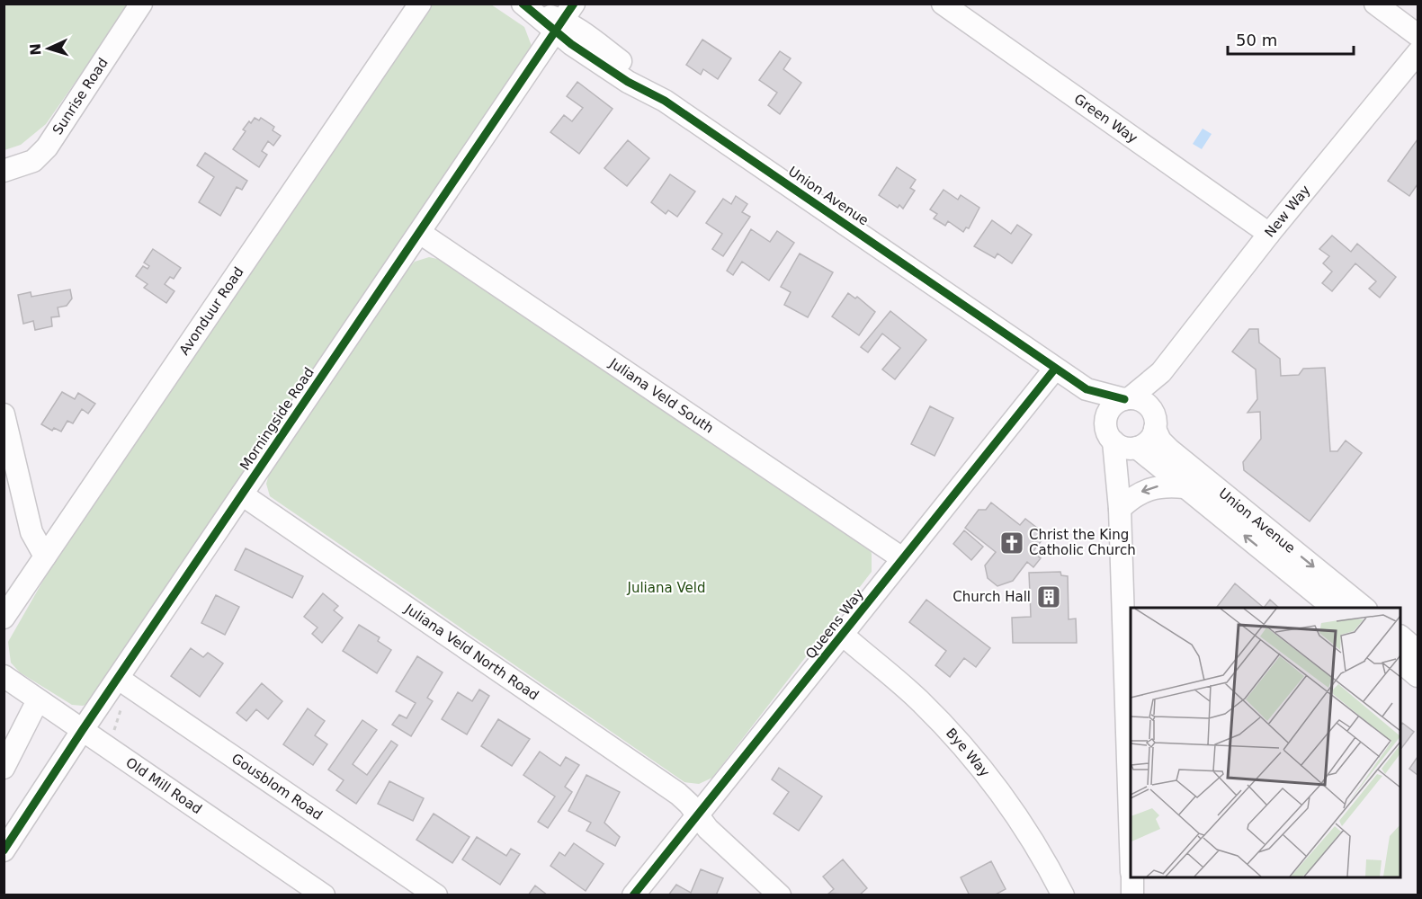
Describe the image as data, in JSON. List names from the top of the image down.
{
  "streets": {
    "street": [
      "Sunrise Road",
      "Green Way",
      "Union Avenue",
      "New Way",
      "Avonduur Road",
      "Juliana Veld South",
      "Morningside Road",
      "Queens Way",
      "Juliana Veld North Road",
      "Bye Way",
      "Old Mill Road",
      "Gousblom Road"
    ]
  },
  "crossings": [
    ["Green Way", "New Way"],
    ["Union Avenue", "New Way"],
    ["Union Avenue", "Morningside Road"],
    ["Union Avenue", "Queens Way"],
    ["Juliana Veld South", "Morningside Road"],
    ["Juliana Veld South", "Queens Way"],
    ["Morningside Road", "Juliana Veld North Road"],
    ["Morningside Road", "Old Mill Road"],
    ["Morningside Road", "Gousblom Road"],
    ["Queens Way", "Juliana Veld North Road"],
    ["Queens Way", "Bye Way"]
  ],
  "parks": ["Juliana Veld"],
  "places": {
    "church": ["Christ the King Catholic Church"],
    "building": ["Church Hall"]
  },
  "scale_bar": "50 m",
  "north": "left"
}
